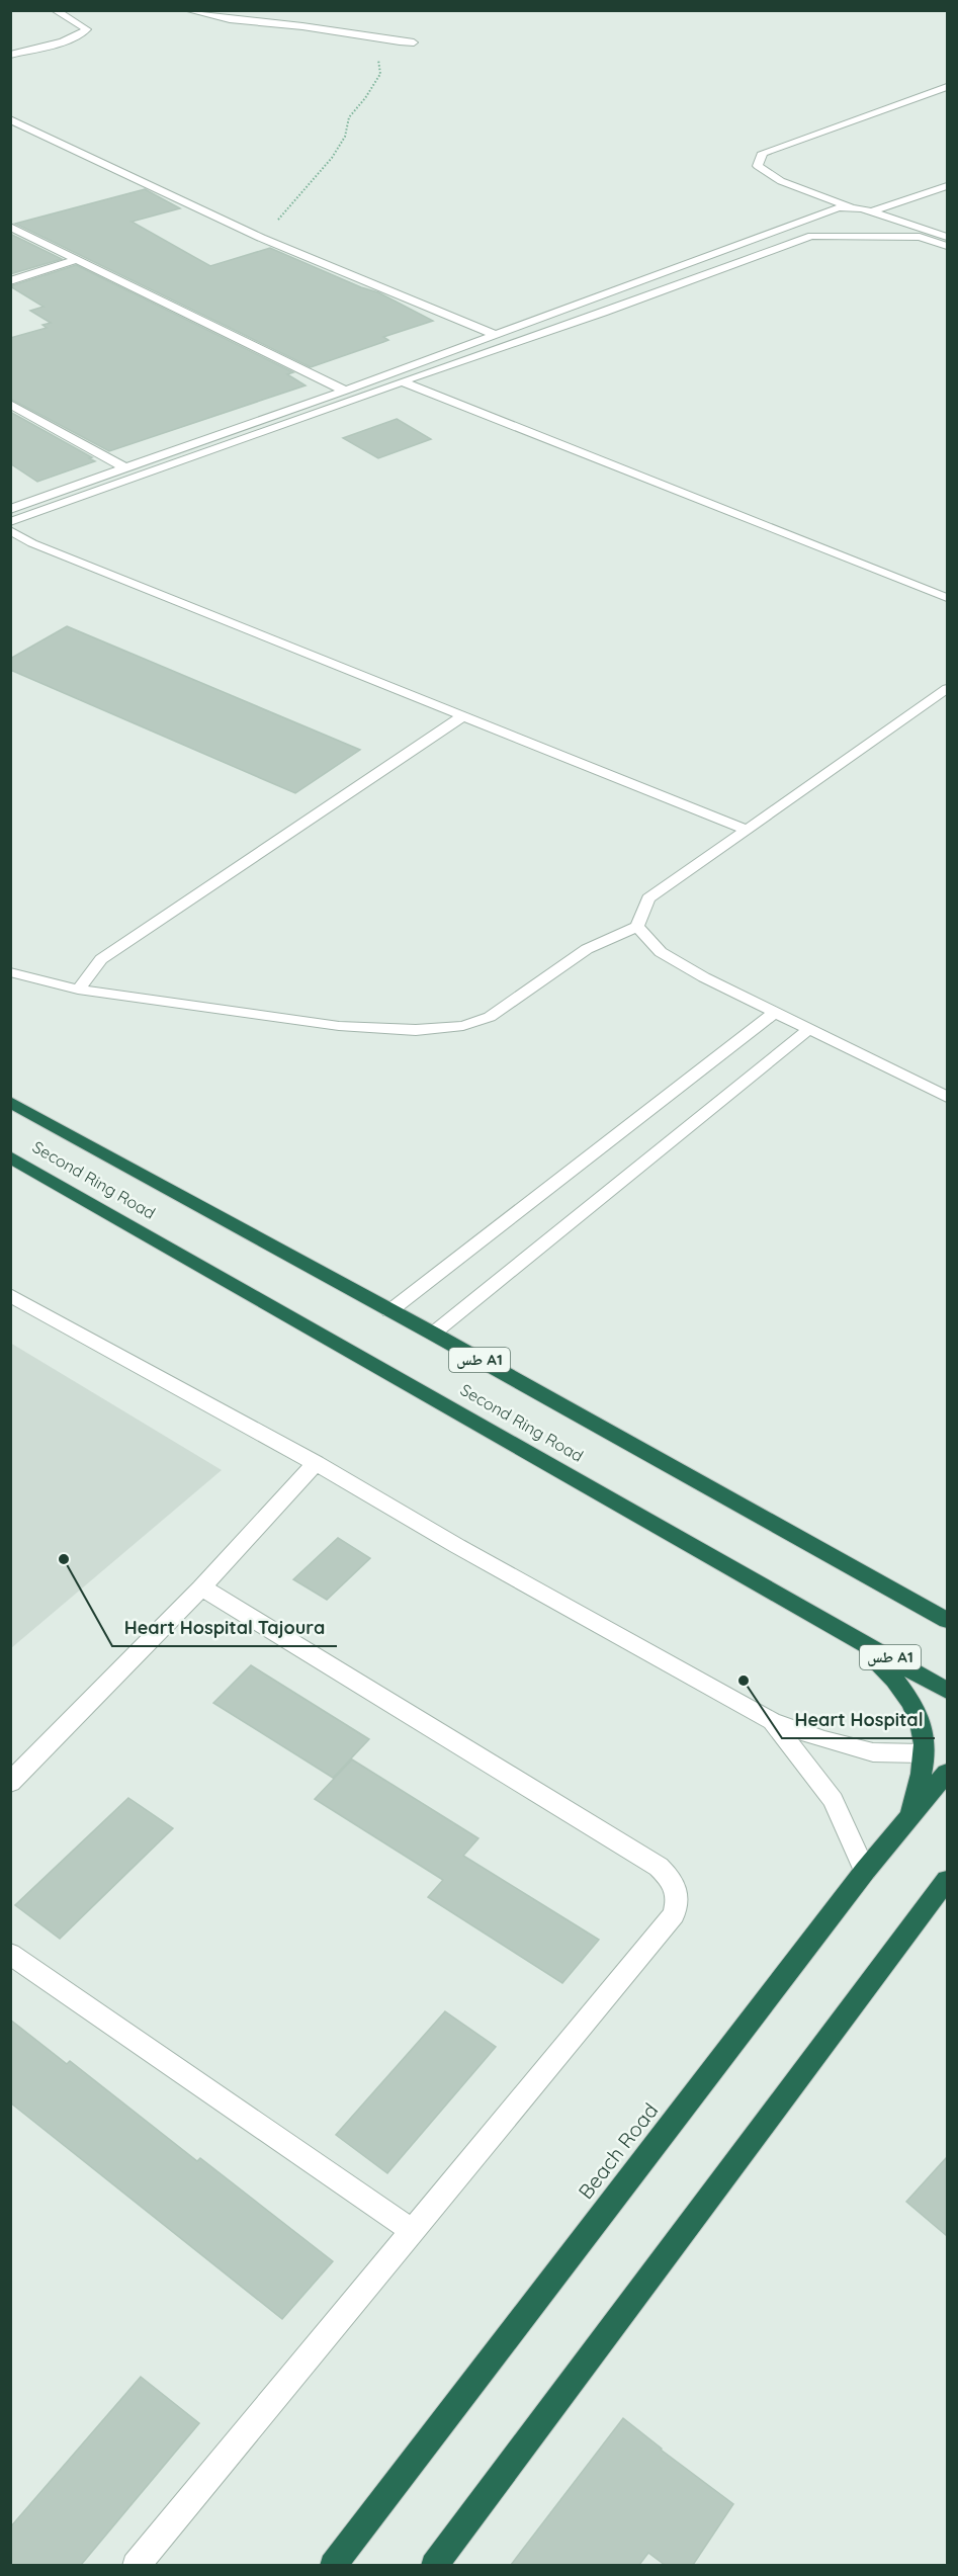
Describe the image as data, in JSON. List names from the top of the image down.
{
  "streets": {
    "highway": ["Second Ring Road", "طس A1", "Beach Road"]
  },
  "places": ["Heart Hospital Tajoura", "Heart Hospital"]
}
